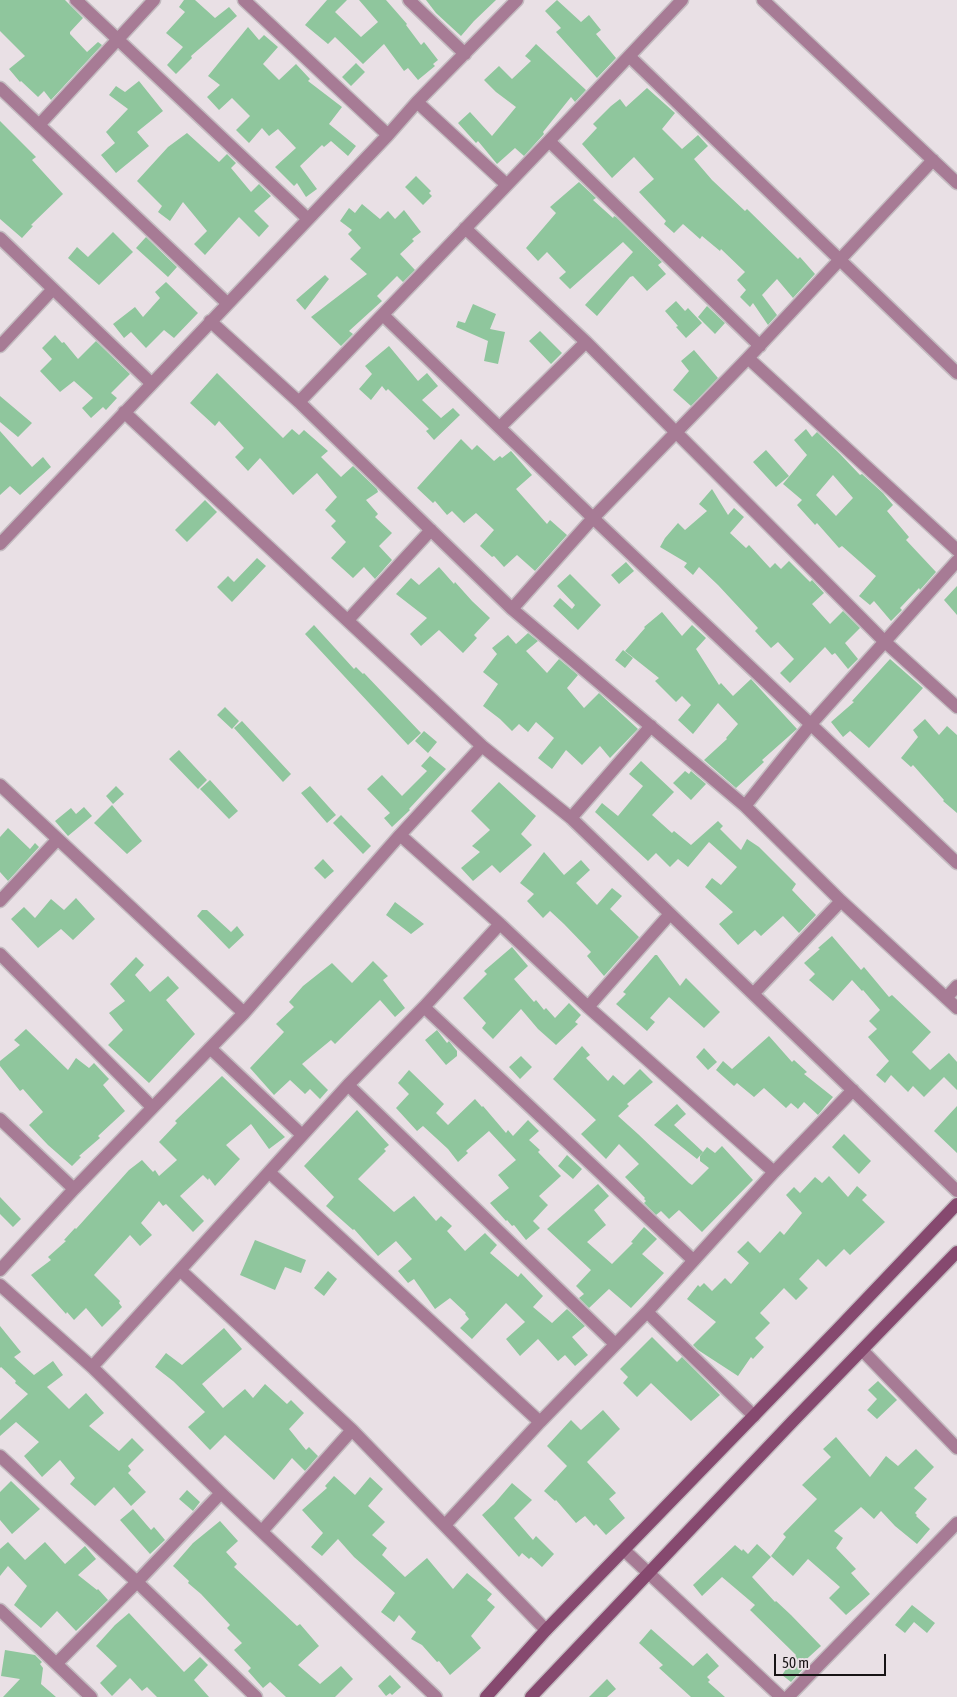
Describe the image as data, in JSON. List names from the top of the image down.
{
  "scale_bar": "50 m"
}
